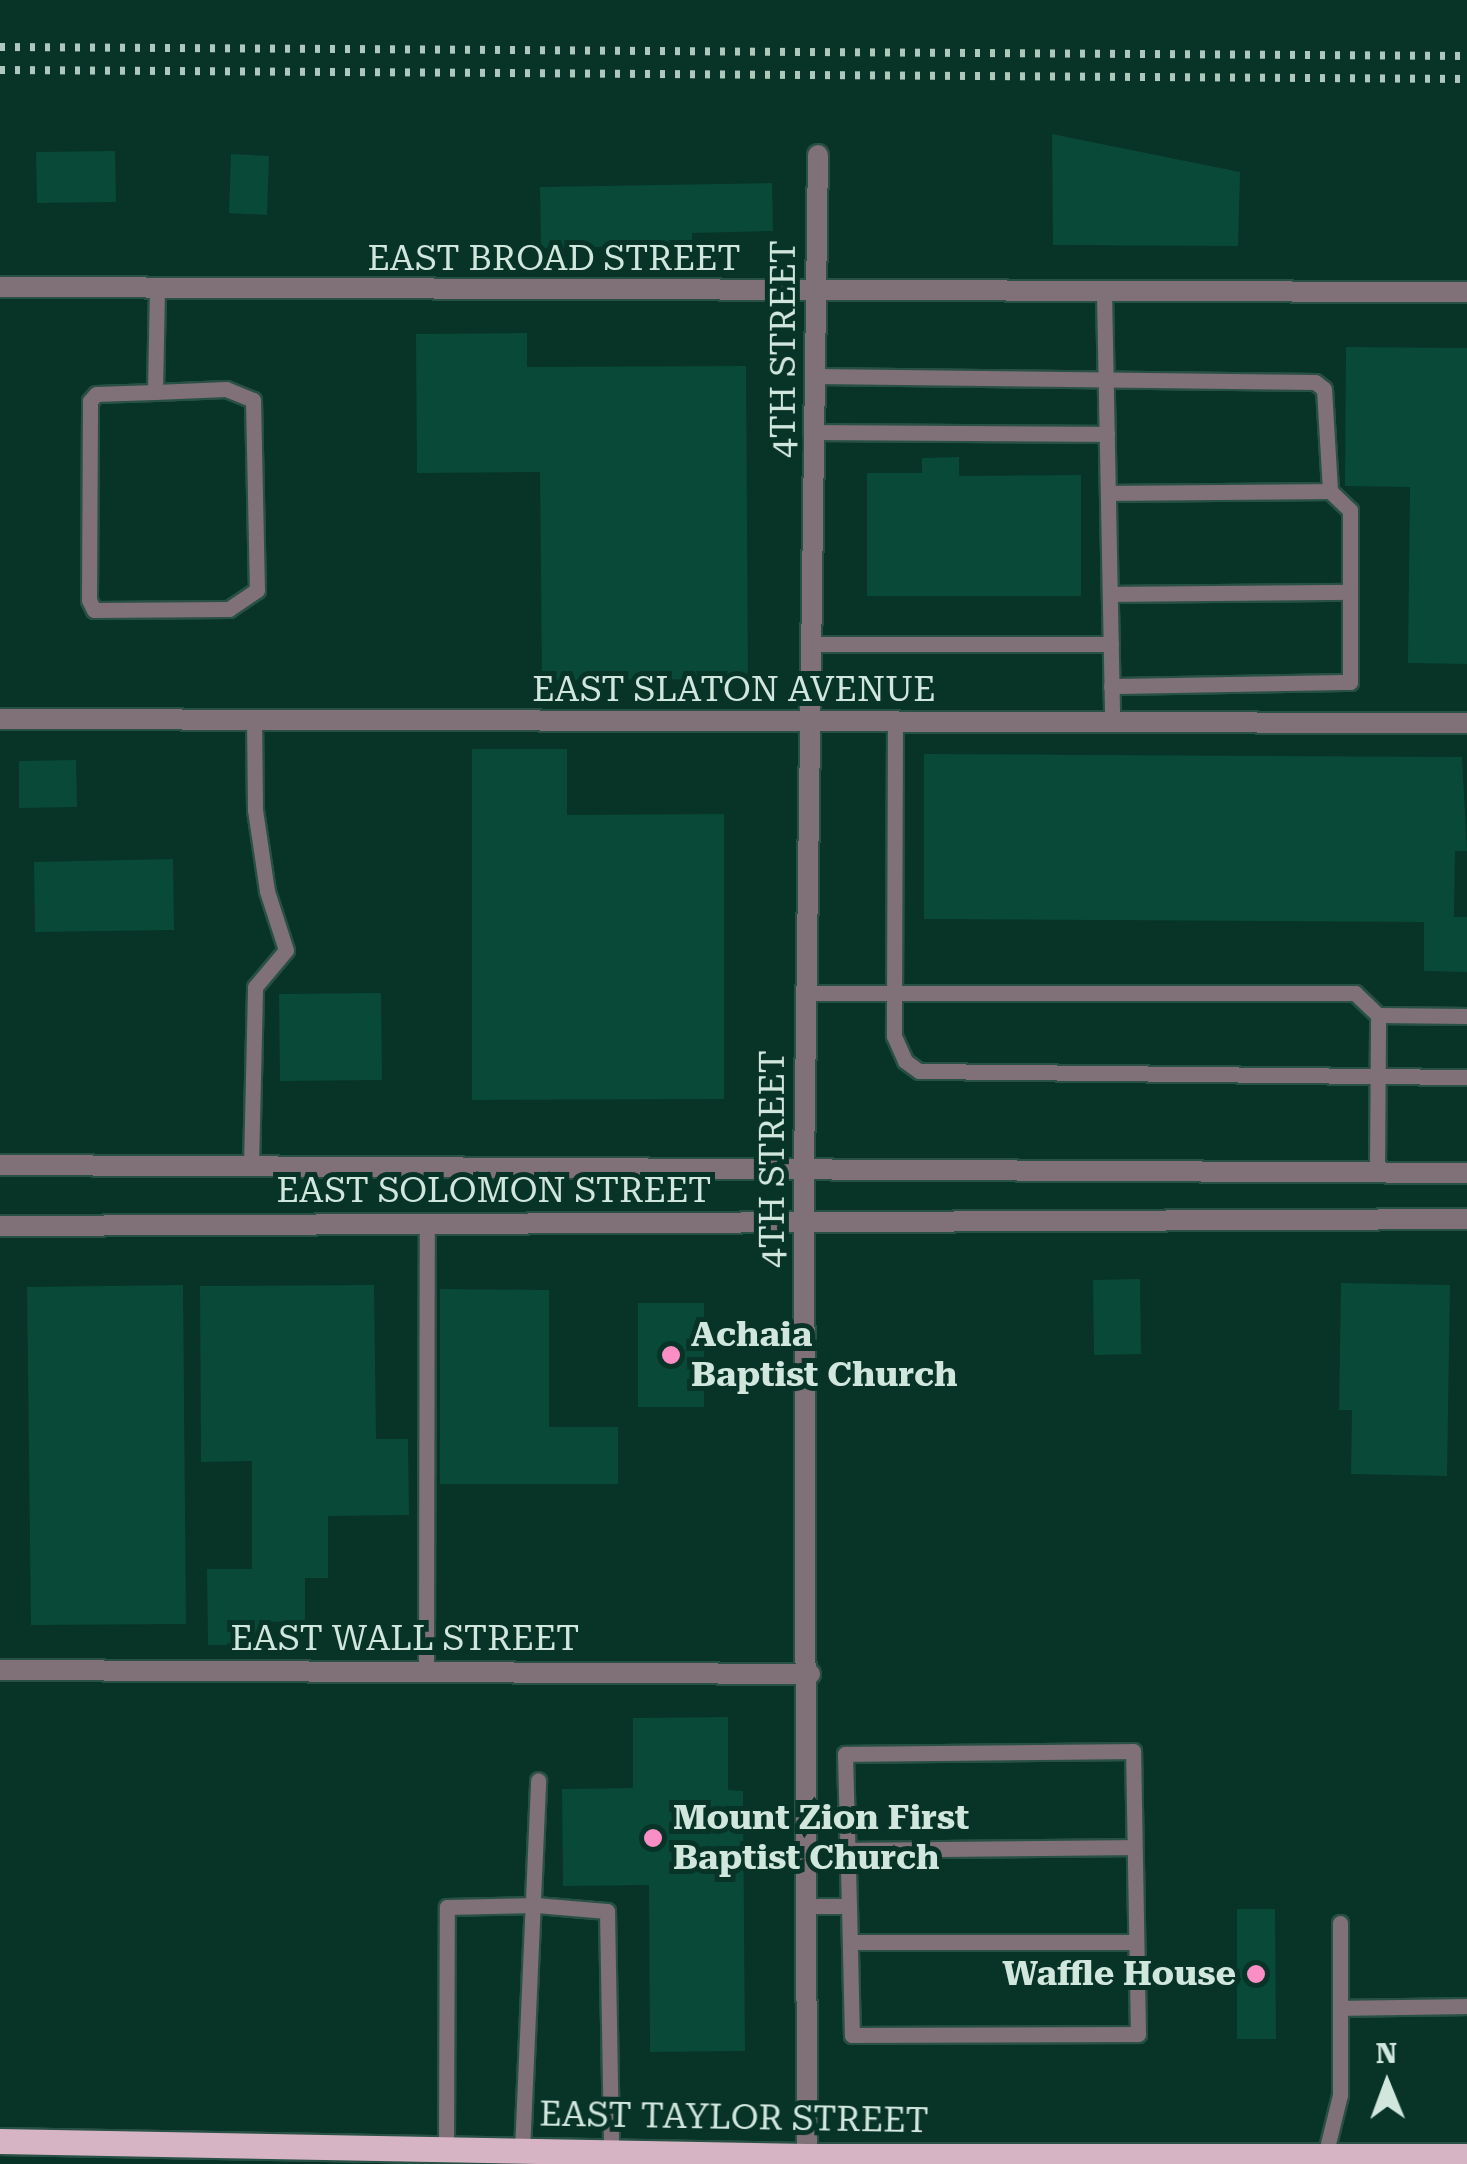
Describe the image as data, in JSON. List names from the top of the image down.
{
  "streets": {
    "main road": ["EAST TAYLOR STREET"],
    "street": [
      "EAST BROAD STREET",
      "4TH STREET",
      "EAST SLATON AVENUE",
      "EAST SOLOMON STREET",
      "EAST WALL STREET"
    ]
  },
  "crossings": [
    ["EAST BROAD STREET", "4TH STREET"],
    ["4TH STREET", "EAST SLATON AVENUE"],
    ["4TH STREET", "EAST SOLOMON STREET"],
    ["4TH STREET", "EAST WALL STREET"],
    ["4TH STREET", "EAST TAYLOR STREET"]
  ],
  "places": ["Achaia Baptist Church", "Mount Zion First Baptist Church", "Waffle House"],
  "north": "top"
}
